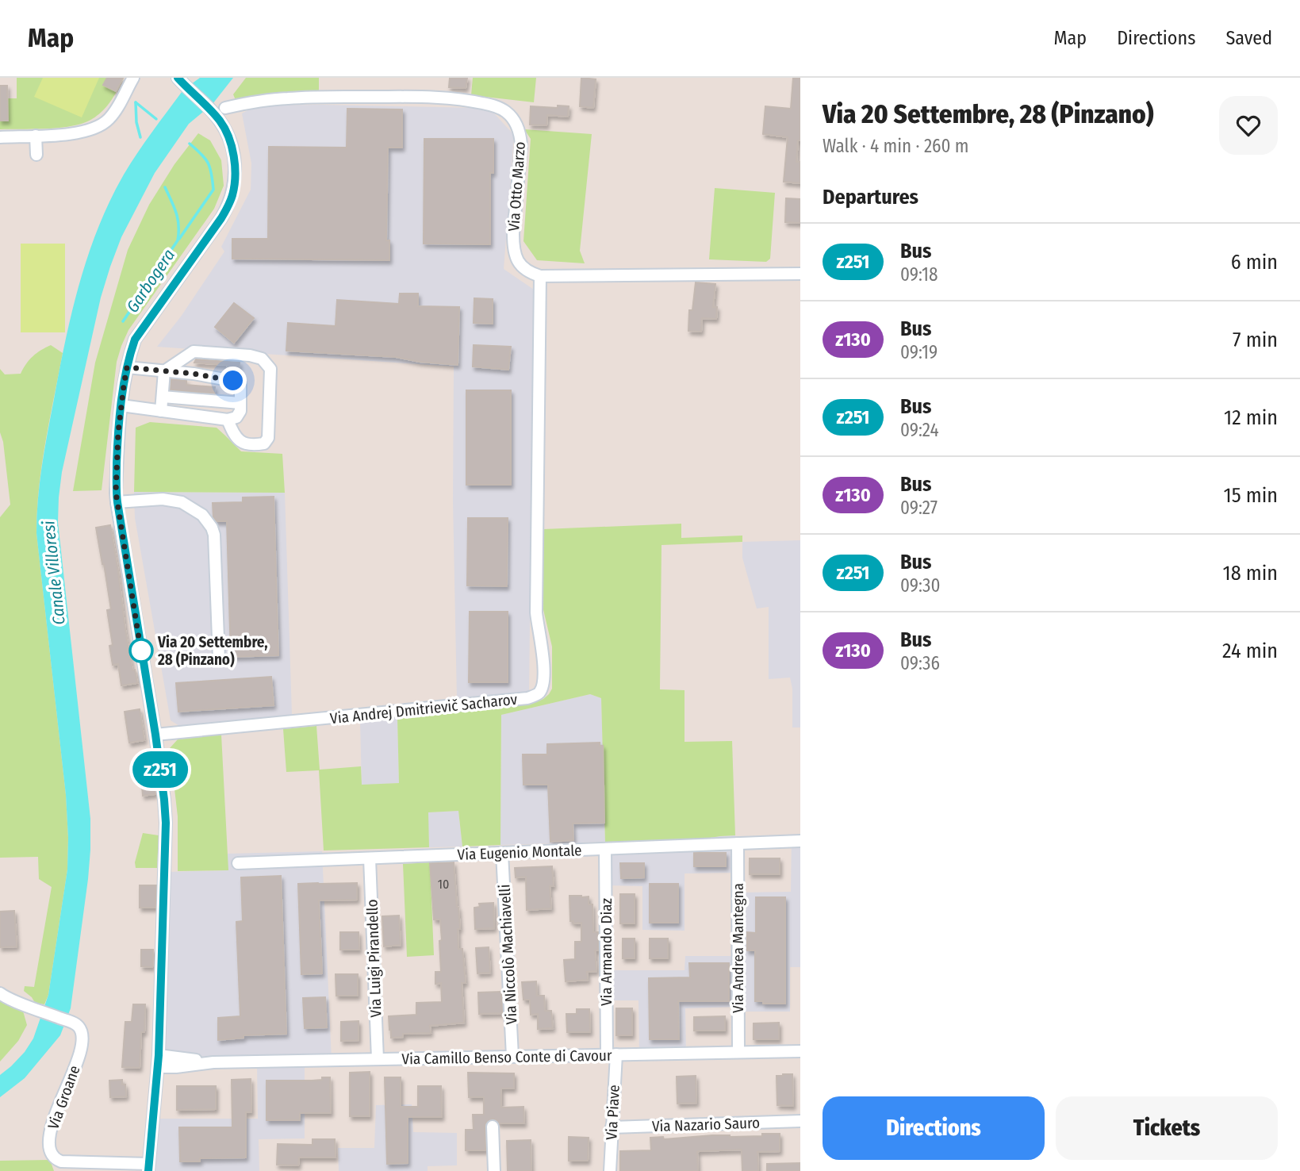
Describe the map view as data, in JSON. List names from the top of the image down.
{
  "streets": {
    "street": [
      "Via Otto Marzo",
      "Via Andrej Dmitrievič Sacharov",
      "Via Eugenio Montale",
      "Via Andrea Mantegna",
      "Via Armando Diaz",
      "Via Niccolò Machiavelli",
      "Via Luigi Pirandello",
      "Via Camillo Benso Conte di Cavour",
      "Via Groane",
      "Via Piave",
      "Via Nazario Sauro"
    ]
  },
  "crossings": [
    ["Via Otto Marzo", "Via Andrej Dmitrievič Sacharov"],
    ["Via Eugenio Montale", "Via Andrea Mantegna"],
    ["Via Eugenio Montale", "Via Armando Diaz"],
    ["Via Eugenio Montale", "Via Niccolò Machiavelli"],
    ["Via Eugenio Montale", "Via Luigi Pirandello"],
    ["Via Andrea Mantegna", "Via Camillo Benso Conte di Cavour"],
    ["Via Armando Diaz", "Via Camillo Benso Conte di Cavour"],
    ["Via Armando Diaz", "Via Piave"],
    ["Via Niccolò Machiavelli", "Via Camillo Benso Conte di Cavour"],
    ["Via Luigi Pirandello", "Via Camillo Benso Conte di Cavour"],
    ["Via Camillo Benso Conte di Cavour", "Via Piave"],
    ["Via Piave", "Via Nazario Sauro"]
  ],
  "water": ["Garbogera", "Canale Villoresi"],
  "places": ["Via 20 Settembre, 28 (Pinzano)"],
  "lines": ["bus line z251"],
  "house_numbers": ["10"],
  "page": {
    "header": "Map",
    "nav": ["Map", "Directions", "Saved"],
    "on_map": "z251",
    "heading": [
      ["Via 20 Settembre, 28 (Pinzano)", "Walk · 4 min · 260 m"],
      "Departures"
    ],
    "list": [
      {
        "mark": "z251",
        "name": "Bus",
        "note": "09:18",
        "value": "6 min"
      },
      {
        "mark": "z130",
        "name": "Bus",
        "note": "09:19",
        "value": "7 min"
      },
      {
        "mark": "z251",
        "name": "Bus",
        "note": "09:24",
        "value": "12 min"
      },
      {
        "mark": "z130",
        "name": "Bus",
        "note": "09:27",
        "value": "15 min"
      },
      {
        "mark": "z251",
        "name": "Bus",
        "note": "09:30",
        "value": "18 min"
      },
      {
        "mark": "z130",
        "name": "Bus",
        "note": "09:36",
        "value": "24 min"
      }
    ],
    "buttons": ["Directions", "Tickets"]
  }
}
